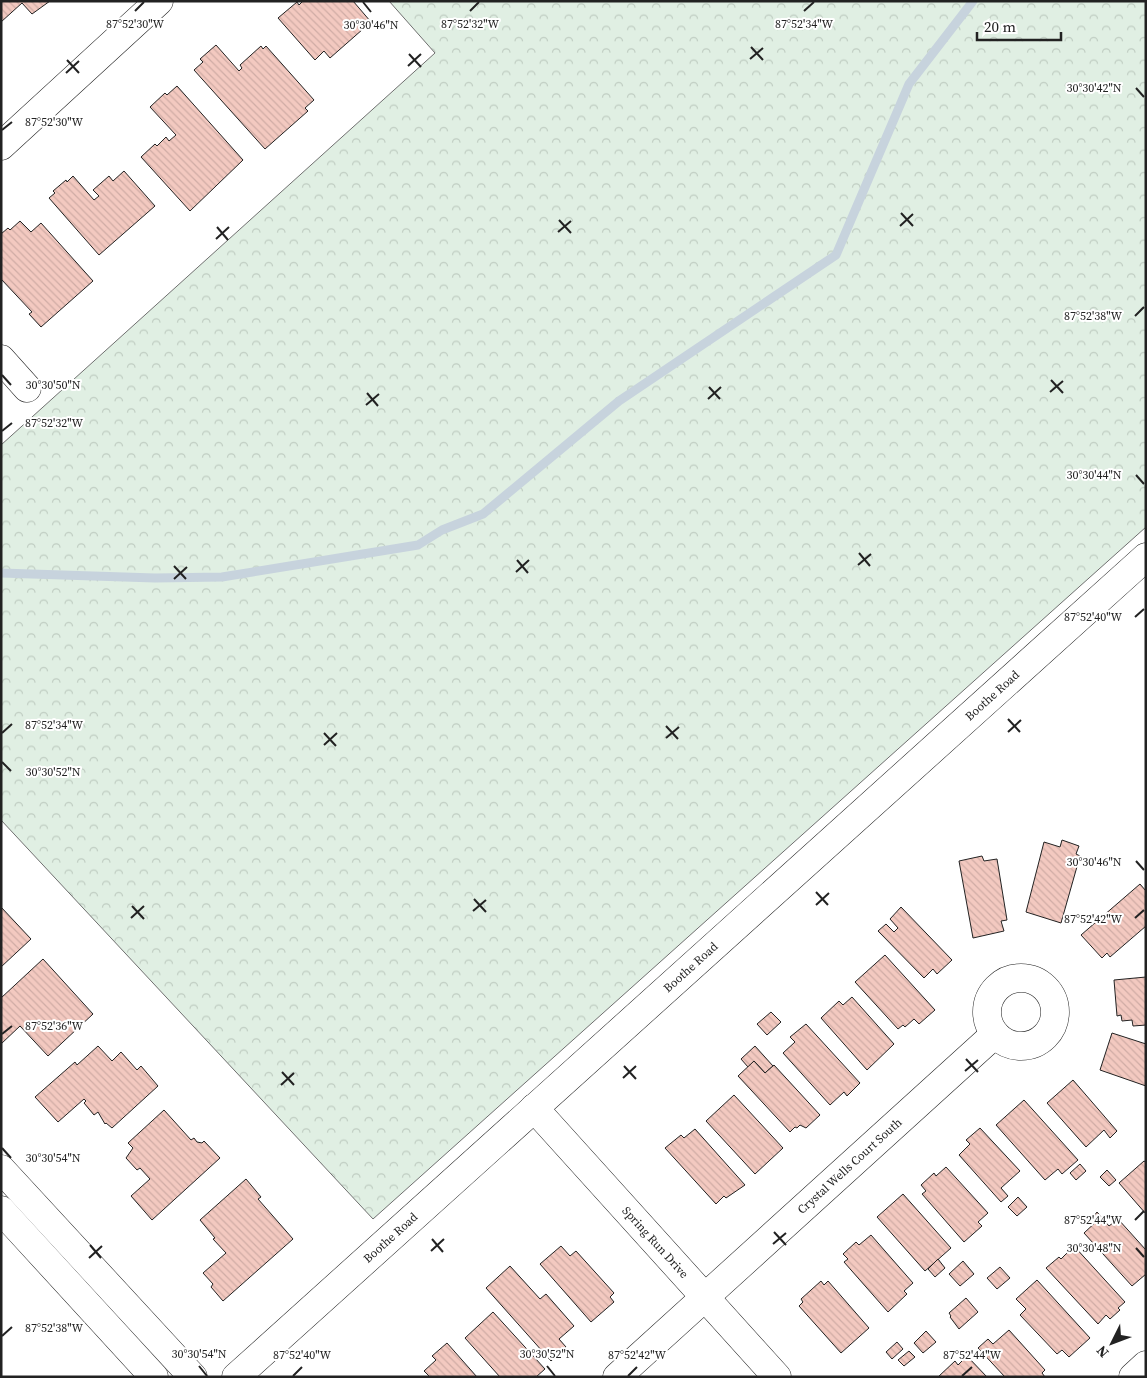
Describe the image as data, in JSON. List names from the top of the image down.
{
  "streets": {
    "street": ["Boothe Road", "Crystal Wells Court South", "Spring Run Drive"]
  },
  "crossings": [
    ["Boothe Road", "Spring Run Drive"],
    ["Crystal Wells Court South", "Spring Run Drive"]
  ],
  "scale_bar": "20 m",
  "north": "bottom left",
  "coordinates": [
    "87°52'30\"W",
    "87°52'32\"W",
    "87°52'34\"W",
    "30°30'46\"N",
    "30°30'42\"N",
    "87°52'38\"W",
    "30°30'50\"N",
    "30°30'44\"N",
    "87°52'40\"W",
    "30°30'52\"N",
    "87°52'42\"W",
    "87°52'36\"W",
    "30°30'54\"N",
    "87°52'44\"W",
    "30°30'48\"N"
  ]
}
